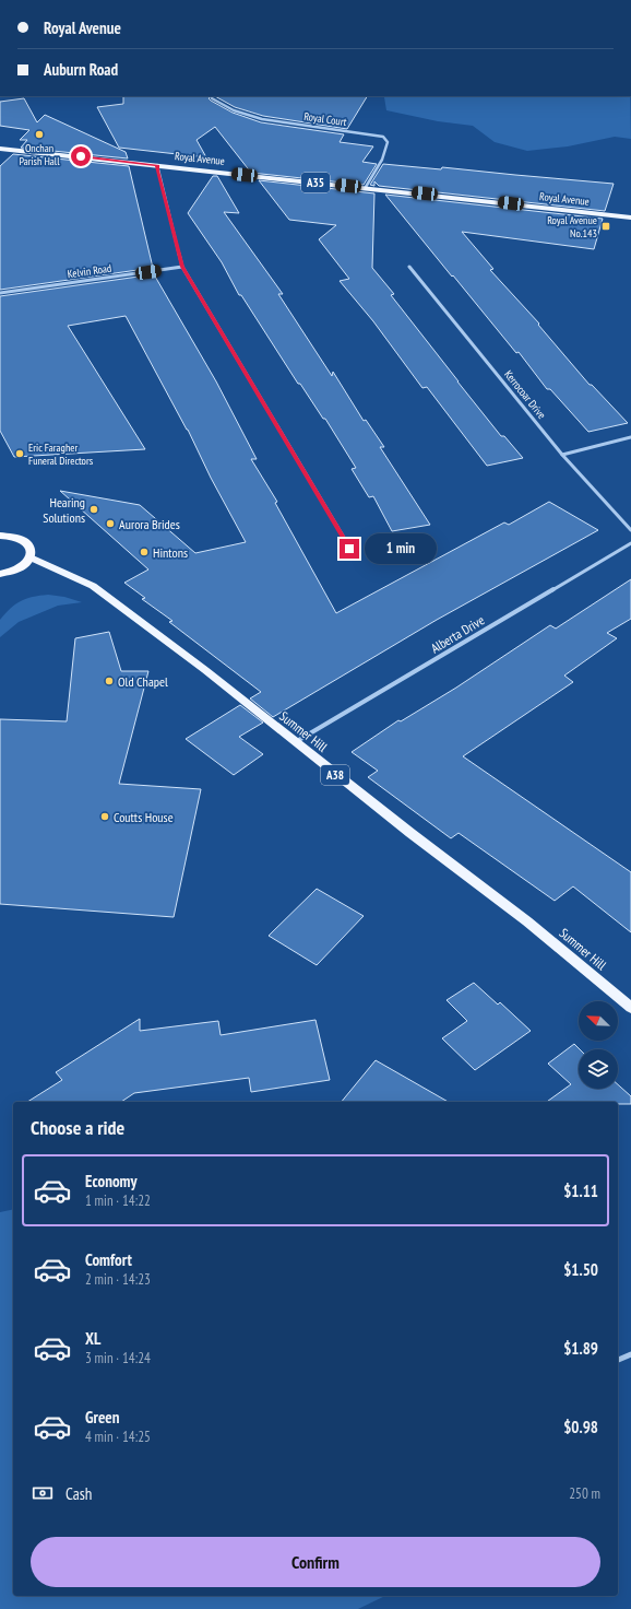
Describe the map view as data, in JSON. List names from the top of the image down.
{
  "streets": {
    "main road": [
      "Royal Avenue",
      "A35",
      "Summer Hill",
      "A38"
    ],
    "street": [
      "Royal Court",
      "Kelvin Road",
      "Kerrocoar Drive",
      "Alberta Drive"
    ]
  },
  "crossings": [
    ["Royal Court", "Royal Avenue"],
    ["Alberta Drive", "Summer Hill"]
  ],
  "places": {
    "other": [
      "Onchan Parish Hall",
      "Eric Faragher Funeral Directors",
      "Hearing Solutions",
      "Aurora Brides",
      "Hintons",
      "Old Chapel",
      "Coutts House"
    ],
    "transit": ["Royal Avenue No.143"]
  },
  "north": "top left",
  "page": {
    "banner": ["Royal Avenue", "Auburn Road"],
    "bubble": "1 min",
    "heading": "Choose a ride",
    "list": [
      {
        "name": "Economy",
        "note": "1 min · 14:22",
        "value": "$1.11"
      },
      {
        "name": "Comfort",
        "note": "2 min · 14:23",
        "value": "$1.50"
      },
      {
        "name": "XL",
        "note": "3 min · 14:24",
        "value": "$1.89"
      },
      {
        "name": "Green",
        "note": "4 min · 14:25",
        "value": "$0.98"
      }
    ],
    "pay": ["Cash", "250 m"],
    "buttons": "Confirm"
  }
}
